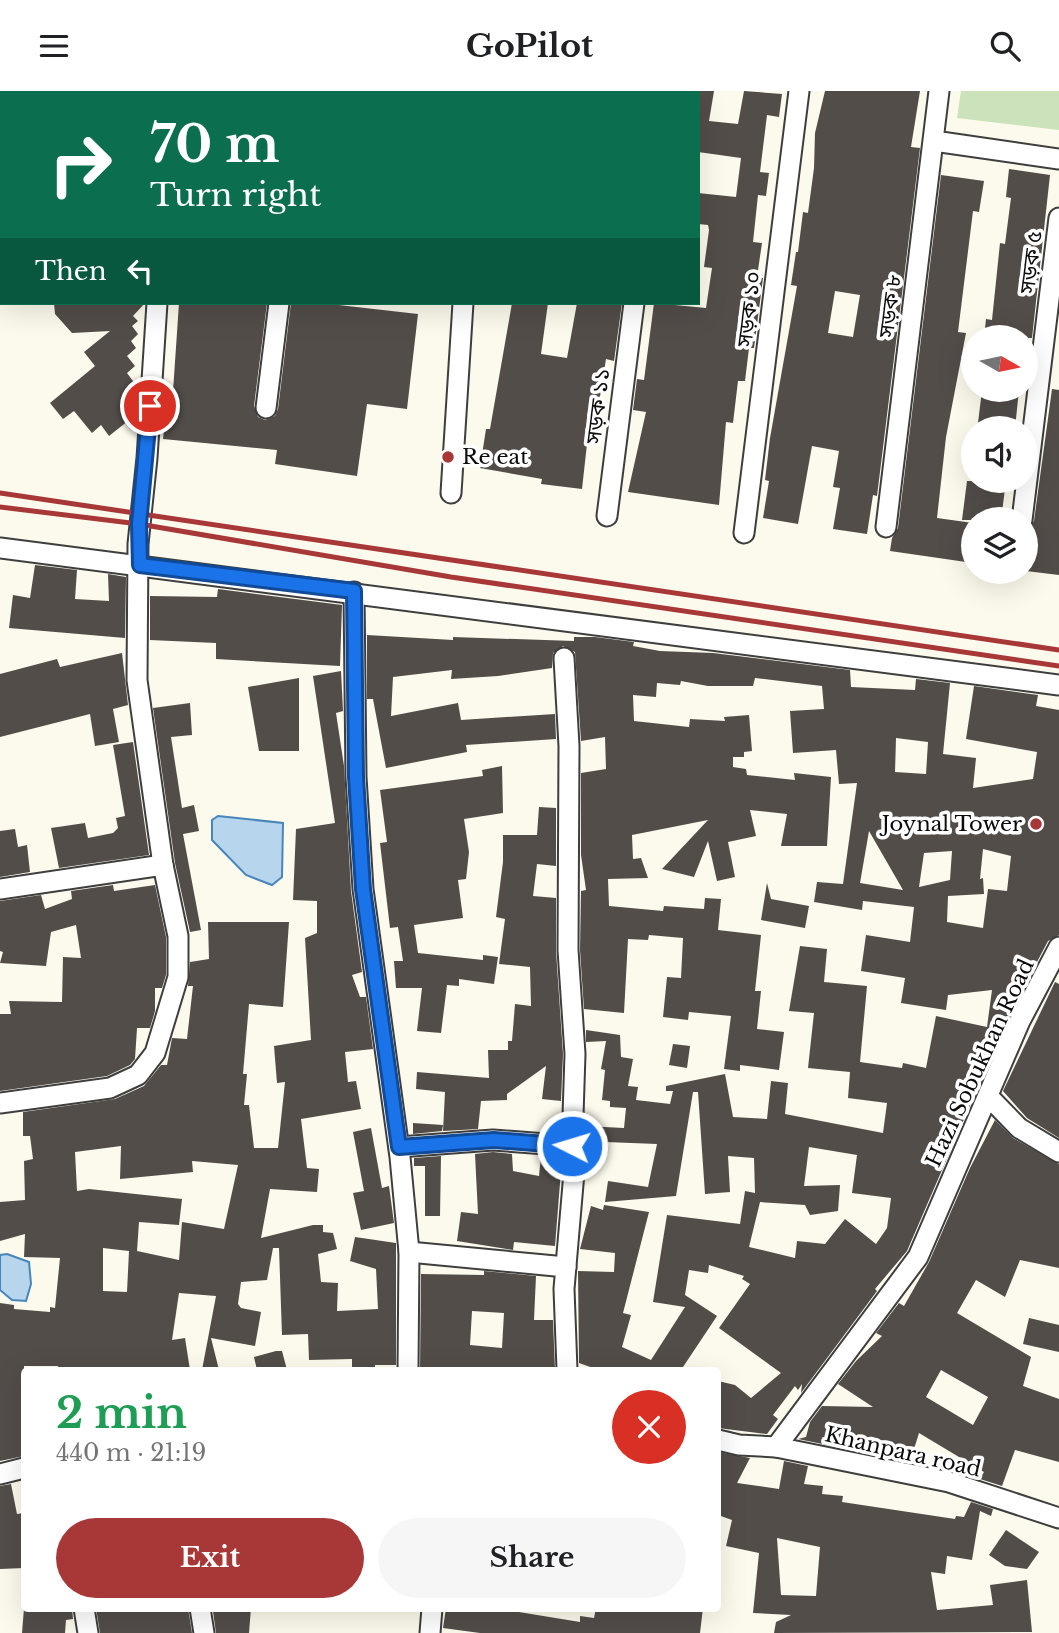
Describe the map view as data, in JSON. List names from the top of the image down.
{
  "streets": {
    "street": [
      "সড়ক ৫",
      "সড়ক ৮",
      "সড়ক ১০",
      "সড়ক ১১",
      "Hazi Sobukhan Road",
      "Khanpara road"
    ]
  },
  "crossings": [
    ["Hazi Sobukhan Road", "Khanpara road"]
  ],
  "places": ["Re eat", "Joynal Tower"],
  "north": "right",
  "page": {
    "header": "GoPilot",
    "turn": ["70 m", "Turn right"],
    "then": "Then",
    "heading": ["2 min", "440 m · 21:19"],
    "buttons": ["Exit", "Share"]
  }
}
